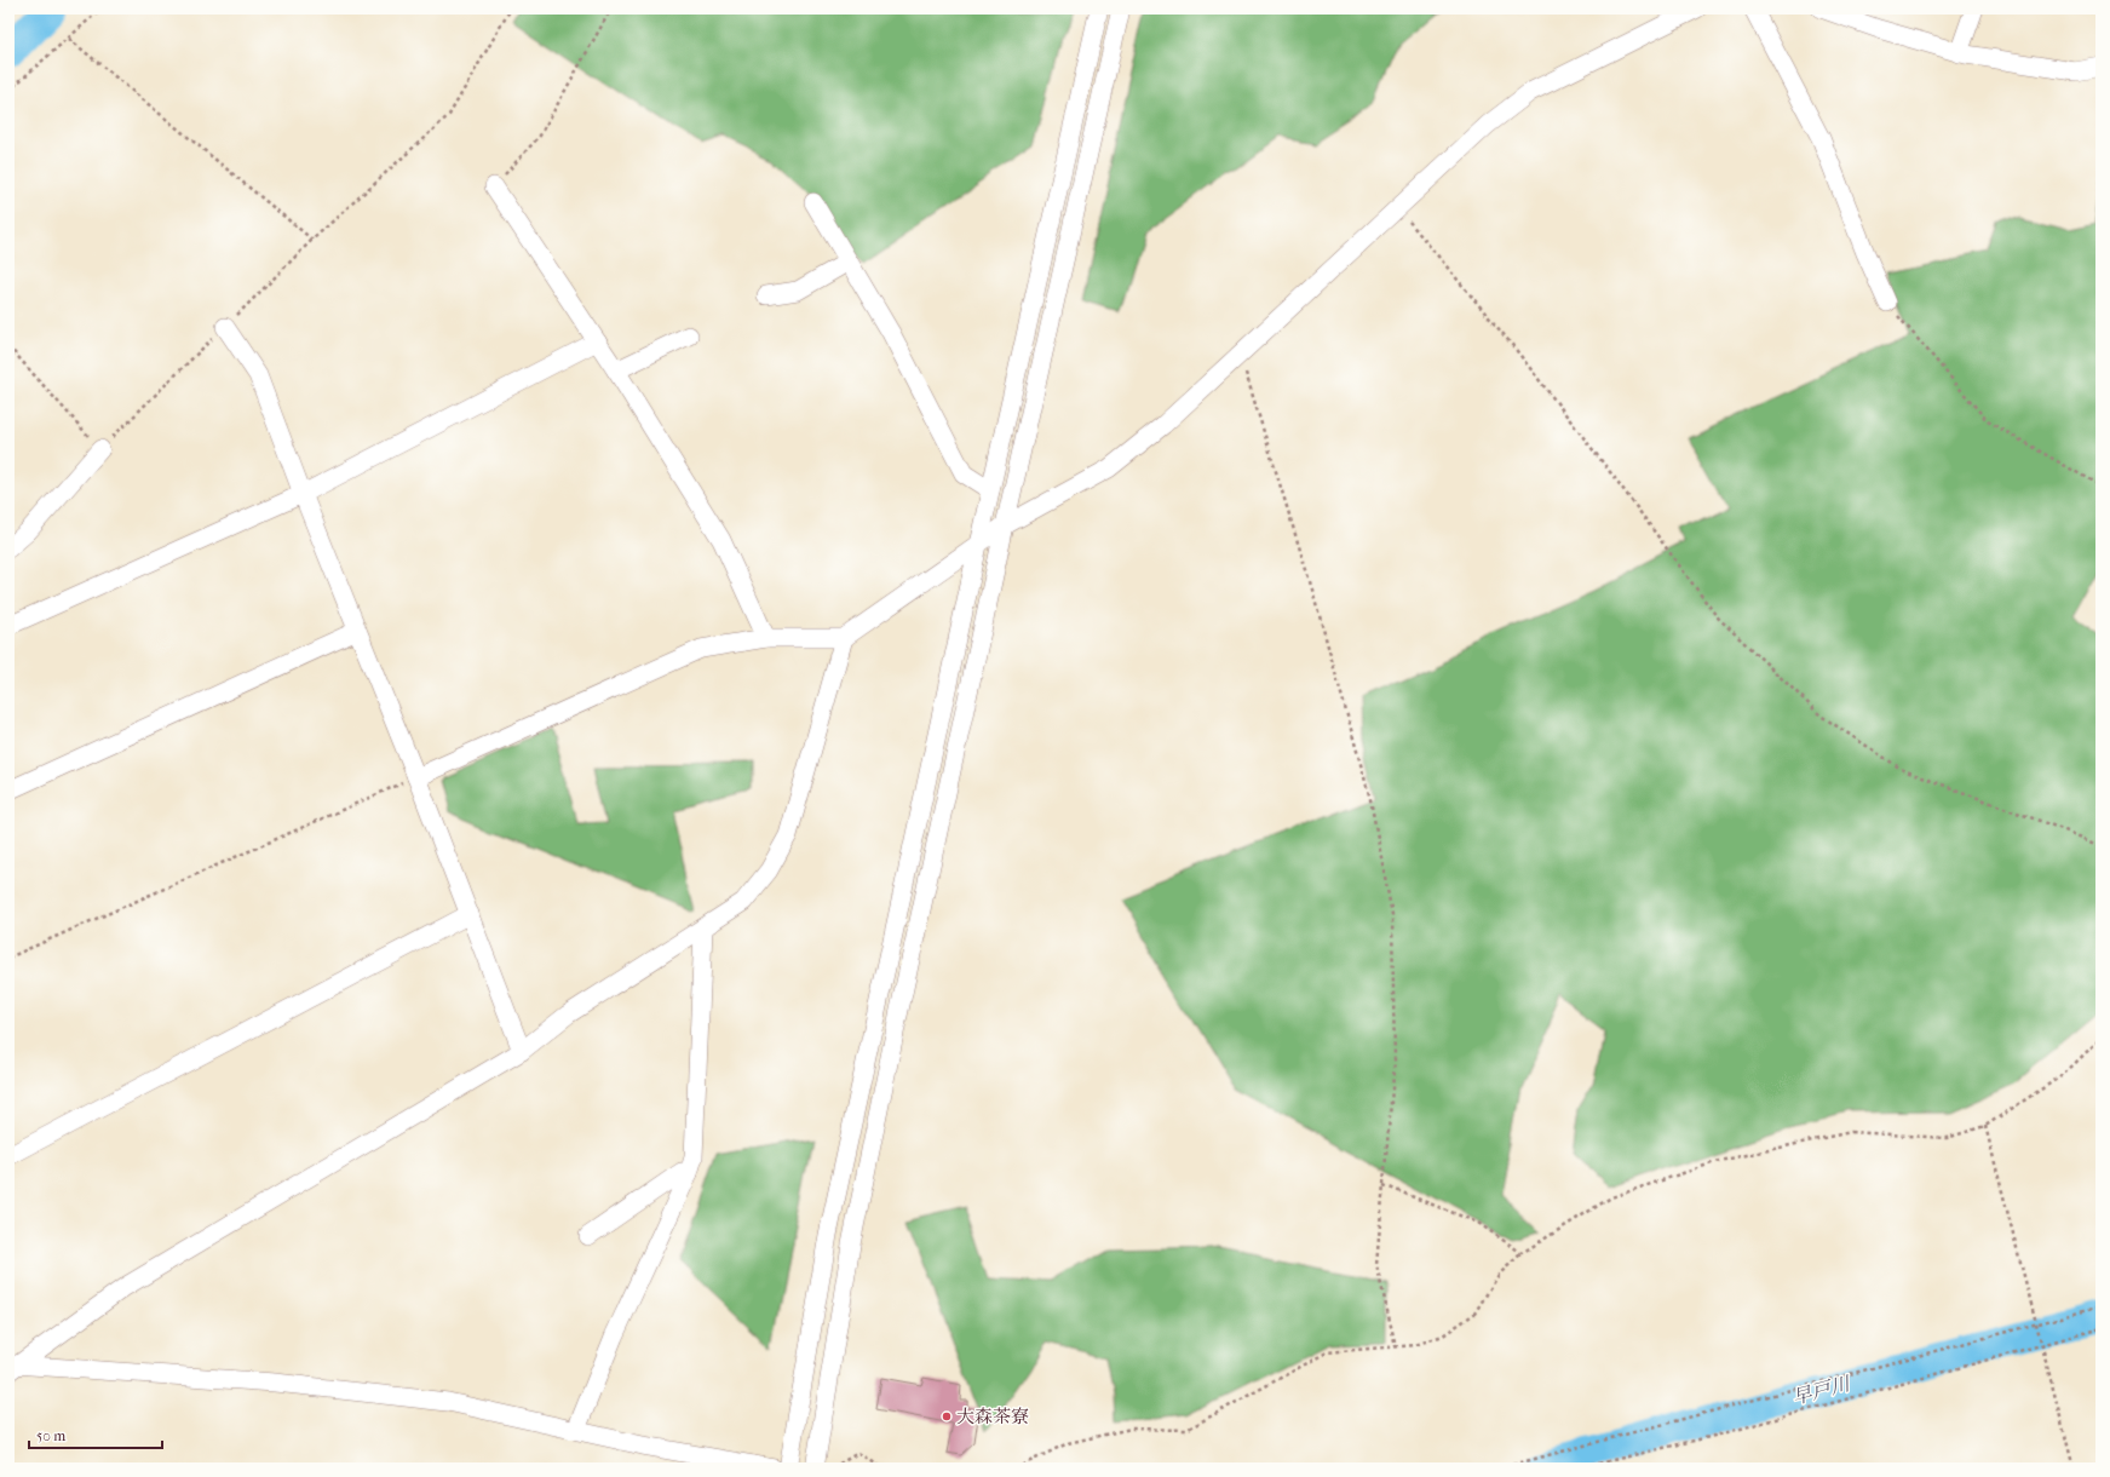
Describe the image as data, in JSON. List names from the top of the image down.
{
  "water": ["早戸川"],
  "places": ["大森茶寮"],
  "scale_bar": "50 m"
}
